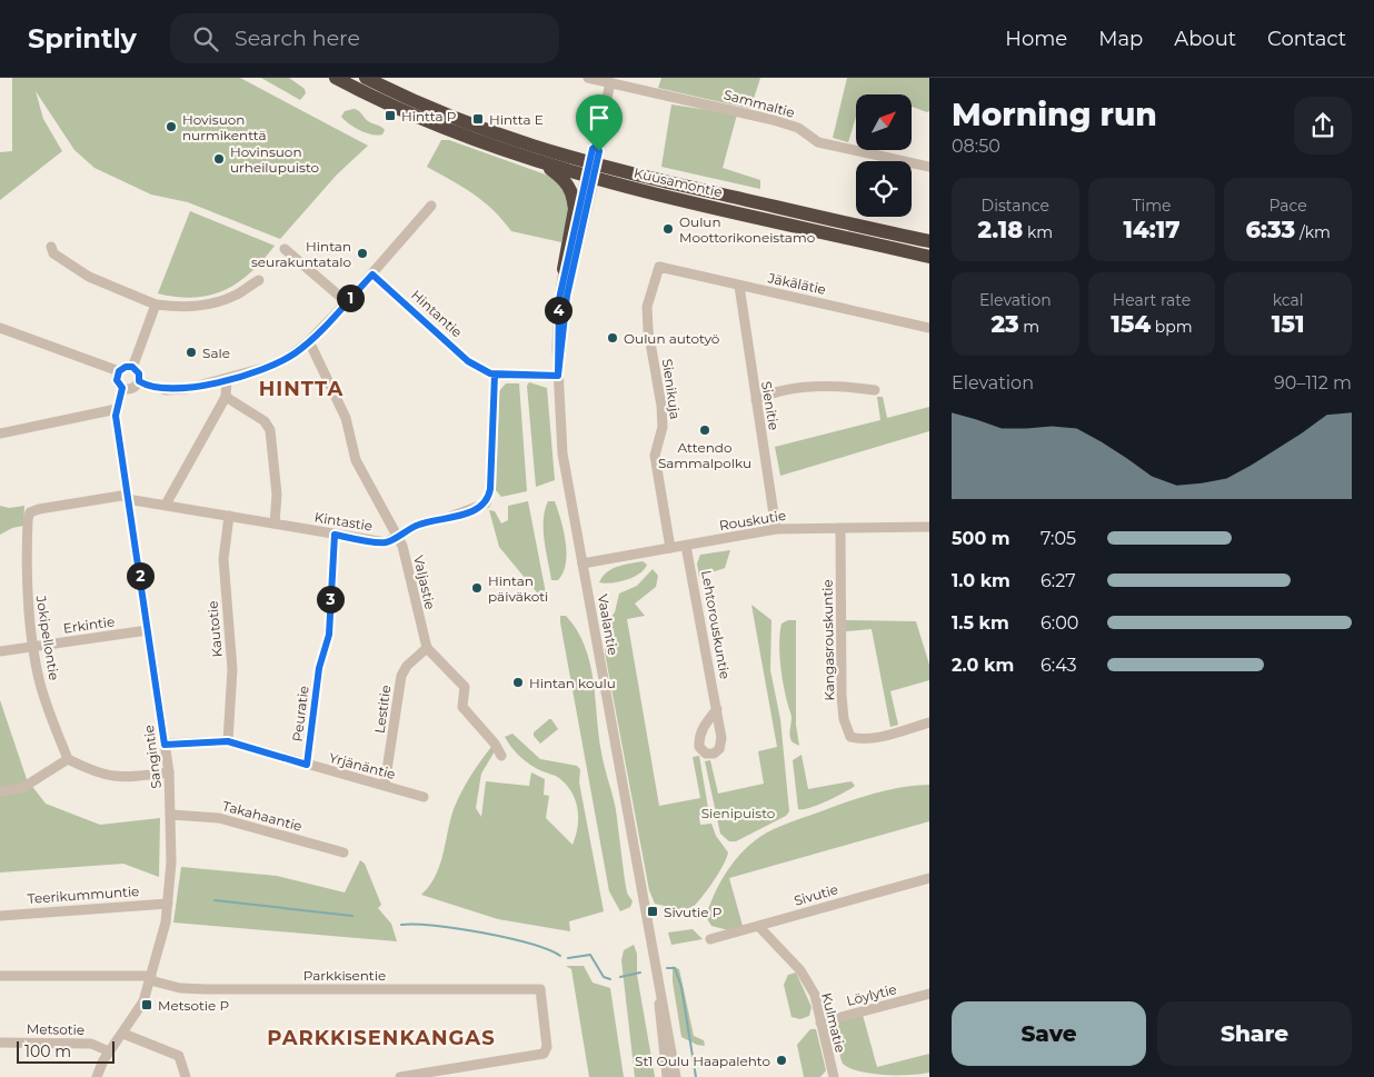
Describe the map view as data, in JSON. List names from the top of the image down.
{
  "streets": {
    "highway": ["Kuusamontie"],
    "street": [
      "Sammaltie",
      "Jäkälätie",
      "Hintantie",
      "Sienikuja",
      "Sienitie",
      "Rouskutie",
      "Kintastie",
      "Valjastie",
      "Erkintie",
      "Vaalantie",
      "Lehtorouskuntie",
      "Kautotie",
      "Jokipellontie",
      "Kangasrouskuntie",
      "Lestitie",
      "Peuratie",
      "Sangintie",
      "Yrjänäntie",
      "Takahaantie",
      "Teerikummuntie",
      "Sivutie",
      "Parkkisentie",
      "Löylytie",
      "Kulmatie",
      "Metsotie"
    ]
  },
  "crossings": [
    ["Kuusamontie", "Vaalantie"],
    ["Jäkälätie", "Sienikuja"],
    ["Jäkälätie", "Sienitie"],
    ["Hintantie", "Kintastie"],
    ["Hintantie", "Vaalantie"],
    ["Sienikuja", "Rouskutie"],
    ["Sienitie", "Rouskutie"],
    ["Rouskutie", "Vaalantie"],
    ["Rouskutie", "Lehtorouskuntie"],
    ["Rouskutie", "Kangasrouskuntie"],
    ["Kintastie", "Valjastie"],
    ["Kintastie", "Kautotie"],
    ["Kintastie", "Jokipellontie"],
    ["Kintastie", "Peuratie"],
    ["Kintastie", "Sangintie"],
    ["Valjastie", "Lestitie"],
    ["Erkintie", "Jokipellontie"],
    ["Erkintie", "Sangintie"],
    ["Kautotie", "Yrjänäntie"],
    ["Jokipellontie", "Sangintie"],
    ["Lestitie", "Yrjänäntie"],
    ["Peuratie", "Yrjänäntie"],
    ["Sangintie", "Yrjänäntie"],
    ["Sangintie", "Takahaantie"],
    ["Sangintie", "Teerikummuntie"],
    ["Sangintie", "Parkkisentie"],
    ["Sangintie", "Metsotie"],
    ["Sivutie", "Kulmatie"],
    ["Löylytie", "Kulmatie"]
  ],
  "districts": ["HINTTA", "PARKKISENKANGAS"],
  "parks": ["Sienipuisto"],
  "places": {
    "transit": [
      "Hintta P",
      "Hintta E",
      "Sivutie P",
      "Metsotie P"
    ],
    "other": [
      "Hovisuon nurmikenttä",
      "Hovinsuon urheilupuisto",
      "Oulun Moottorikoneistamo",
      "Hintan seurakuntatalo",
      "Oulun autotyö",
      "Sale",
      "Attendo Sammalpolku",
      "Hintan päiväkoti",
      "Hintan koulu",
      "St1 Oulu Haapalehto"
    ]
  },
  "scale_bar": "100 m",
  "north": "top right",
  "page": {
    "header": "Sprintly",
    "search": "Search here",
    "nav": [
      "Home",
      "Map",
      "About",
      "Contact"
    ],
    "heading": ["Morning run", "08:50"],
    "stats": [
      ["Distance", "2.18 km"],
      ["Time", "14:17"],
      ["Pace", "6:33 /km"],
      ["Elevation", "23 m"],
      ["Heart rate", "154 bpm"],
      ["kcal", "151"]
    ],
    "pins": [
      "1",
      "4",
      "2",
      "3"
    ],
    "chart": ["Elevation", "90–112 m"],
    "list": [
      {
        "name": "500 m",
        "note": "7:05"
      },
      {
        "name": "1.0 km",
        "note": "6:27"
      },
      {
        "name": "1.5 km",
        "note": "6:00"
      },
      {
        "name": "2.0 km",
        "note": "6:43"
      }
    ],
    "buttons": ["Save", "Share"],
    "scale": "100 m"
  }
}
